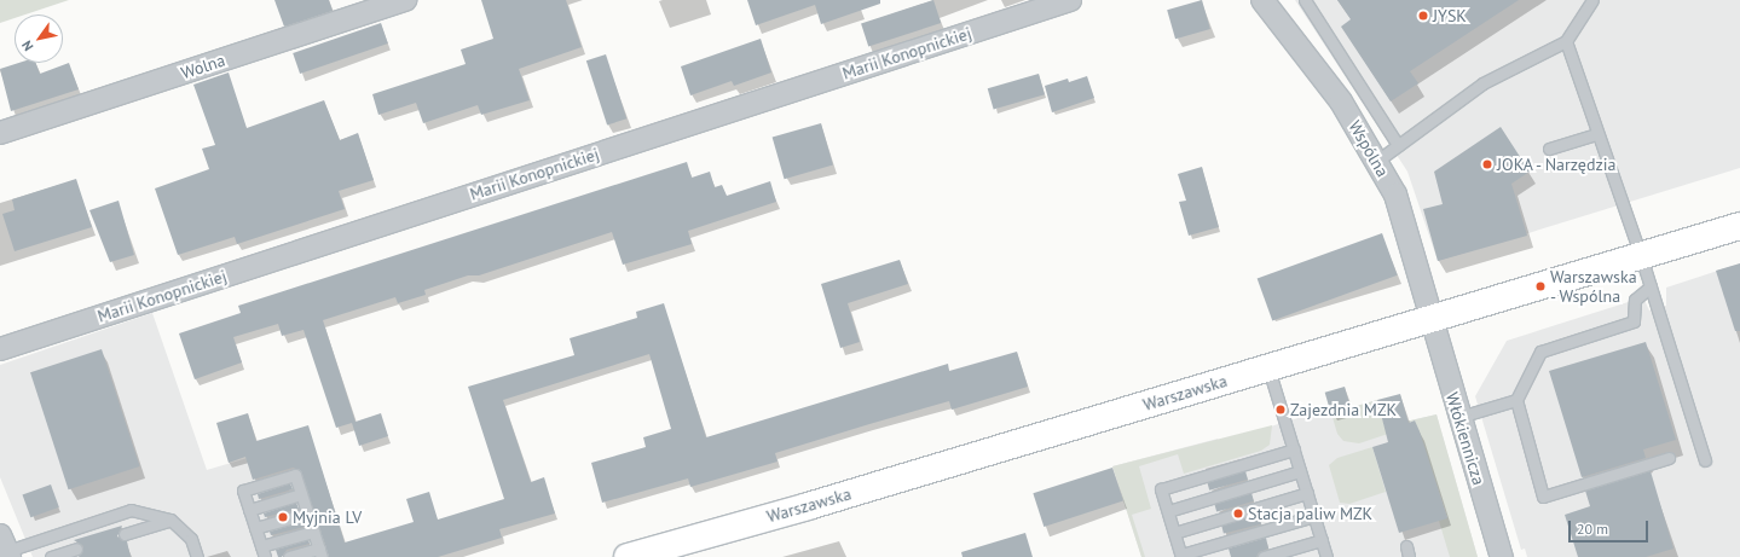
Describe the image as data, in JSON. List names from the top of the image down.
{
  "streets": {
    "main road": ["Warszawska"],
    "street": [
      "Marii Konopnickiej",
      "Wolna",
      "Wspólna",
      "Włókiennicza"
    ]
  },
  "crossings": [
    ["Wspólna", "Warszawska"],
    ["Wspólna", "Włókiennicza"],
    ["Warszawska", "Włókiennicza"]
  ],
  "places": [
    "JYSK",
    "JOKA - Narzędzia",
    "Warszawska - Wspólna",
    "Zajezdnia MZK",
    "Stacja paliw MZK",
    "Myjnia LV"
  ],
  "scale_bar": "20 m",
  "north": "bottom left"
}
